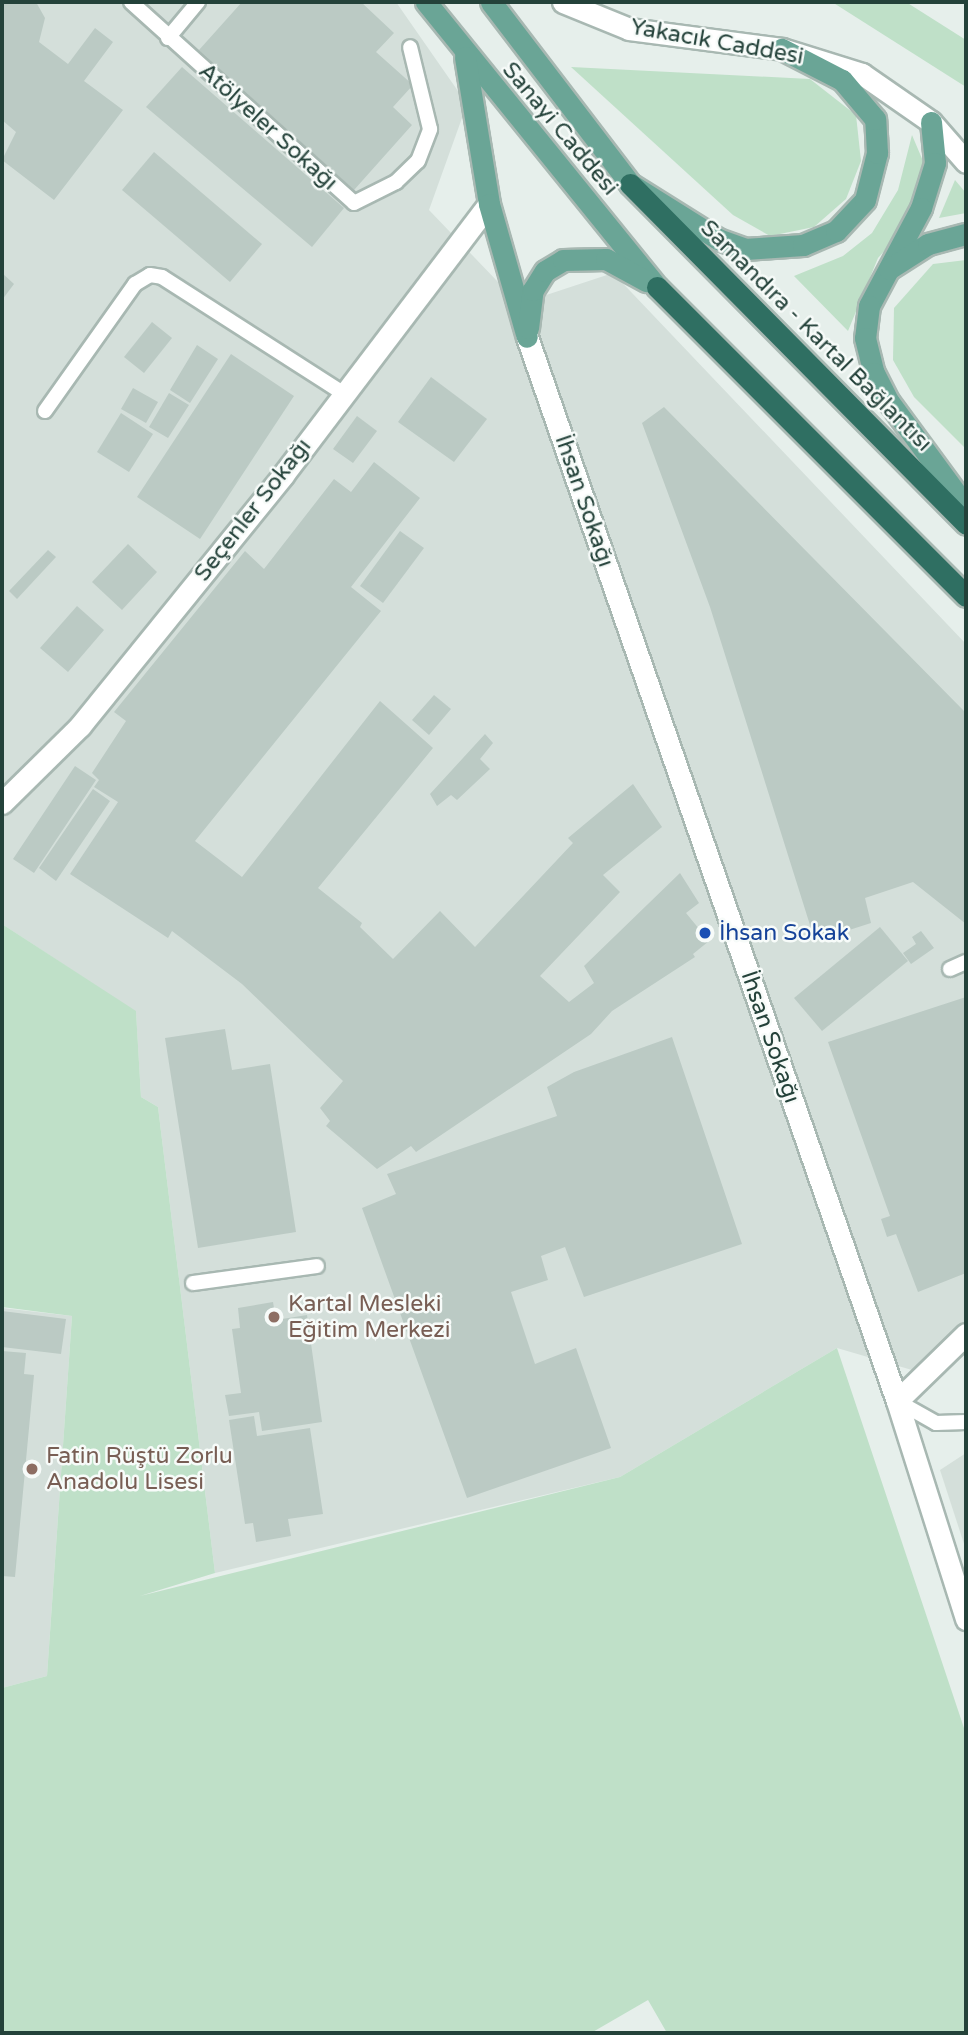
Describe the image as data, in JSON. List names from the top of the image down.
{
  "streets": {
    "highway": ["Samandıra - Kartal Bağlantısı"],
    "main road": ["Sanayi Caddesi"],
    "street": ["Yakacık Caddesi", "İhsan Sokağı", "Seçenler Sokağı"],
    "lane": ["Atölyeler Sokağı"]
  },
  "crossings": [
    ["Sanayi Caddesi", "Samandıra - Kartal Bağlantısı"]
  ],
  "places": ["İhsan Sokak", "Kartal Mesleki Eğitim Merkezi", "Fatin Rüştü Zorlu Anadolu Lisesi"]
}
